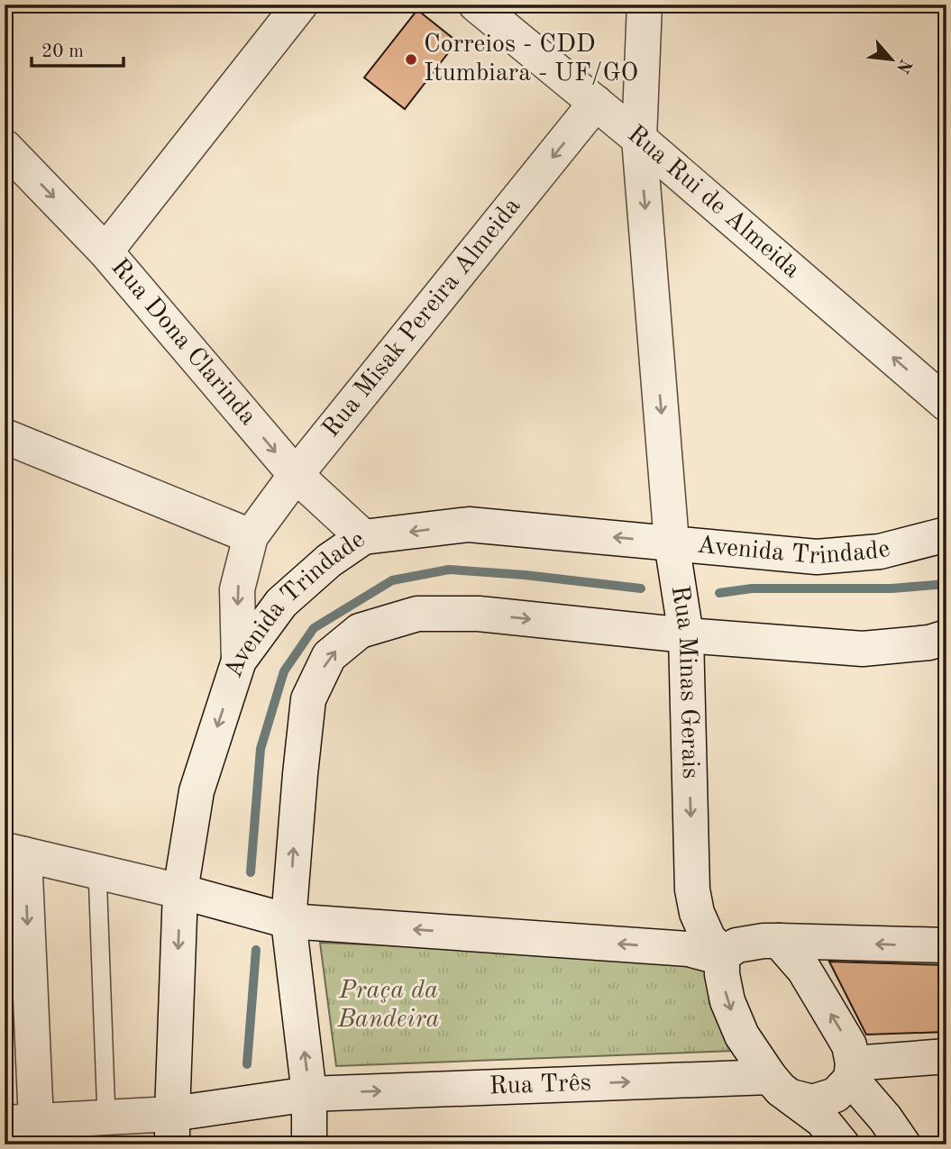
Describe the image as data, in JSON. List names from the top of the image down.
{
  "streets": {
    "street": [
      "Rua Rui de Almeida",
      "Rua Misak Pereira Almeida",
      "Rua Dona Clarinda",
      "Avenida Trindade",
      "Rua Minas Gerais",
      "Rua Três"
    ]
  },
  "crossings": [
    ["Rua Rui de Almeida", "Rua Misak Pereira Almeida"],
    ["Rua Rui de Almeida", "Rua Minas Gerais"],
    ["Rua Misak Pereira Almeida", "Rua Dona Clarinda"],
    ["Rua Dona Clarinda", "Avenida Trindade"],
    ["Avenida Trindade", "Rua Minas Gerais"],
    ["Avenida Trindade", "Rua Três"]
  ],
  "one_way": ["Rua Rui de Almeida", "Rua Dona Clarinda", "Rua Minas Gerais"],
  "parks": ["Praça da Bandeira"],
  "places": ["Correios - CDD Itumbiara - UF/GO"],
  "scale_bar": "20 m",
  "north": "bottom right"
}
